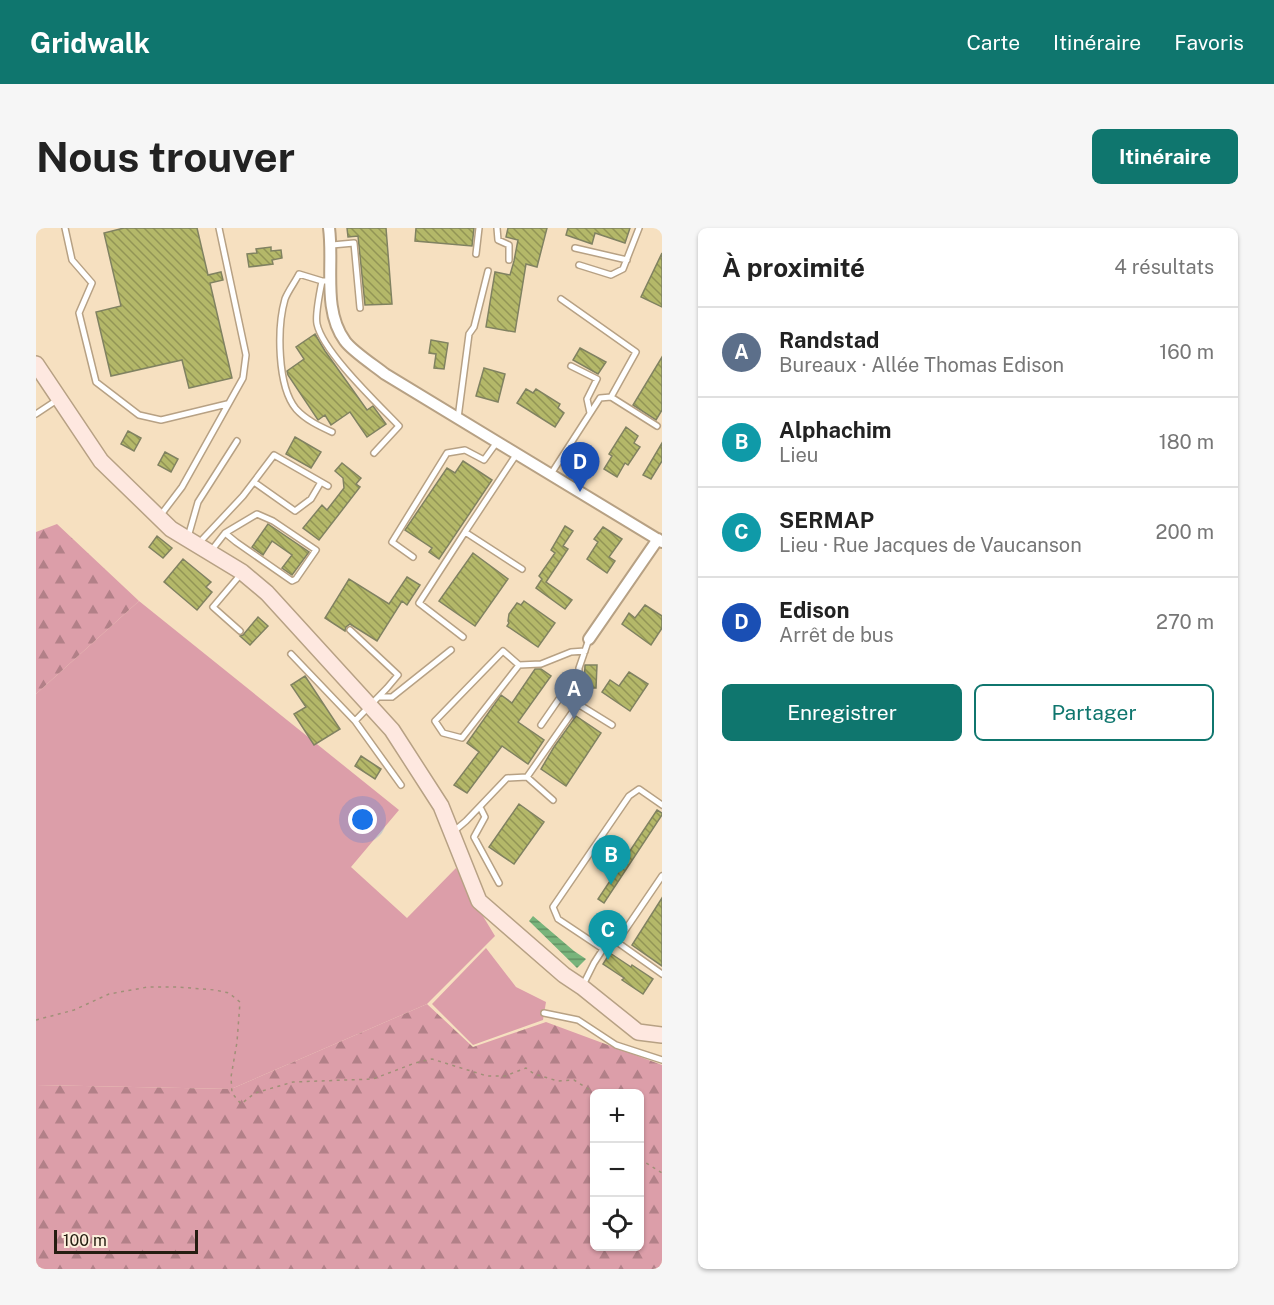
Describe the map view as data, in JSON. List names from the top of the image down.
{
  "scale_bar": "100 m",
  "page": {
    "header": "Gridwalk",
    "nav": ["Carte", "Itinéraire", "Favoris"],
    "buttons": [
      "Itinéraire",
      ["Enregistrer", "Partager"]
    ],
    "title": "Nous trouver",
    "heading": ["À proximité", "4 résultats"],
    "list": [
      {
        "mark": "A",
        "name": "Randstad",
        "note": "Bureaux · Allée Thomas Edison",
        "value": "160 m"
      },
      {
        "mark": "B",
        "name": "Alphachim",
        "note": "Lieu",
        "value": "180 m"
      },
      {
        "mark": "C",
        "name": "SERMAP",
        "note": "Lieu · Rue Jacques de Vaucanson",
        "value": "200 m"
      },
      {
        "mark": "D",
        "name": "Edison",
        "note": "Arrêt de bus",
        "value": "270 m"
      }
    ],
    "pins": [
      "D",
      "A",
      "B",
      "C"
    ],
    "map_buttons": ["+", "−"],
    "scale": "100 m"
  }
}
